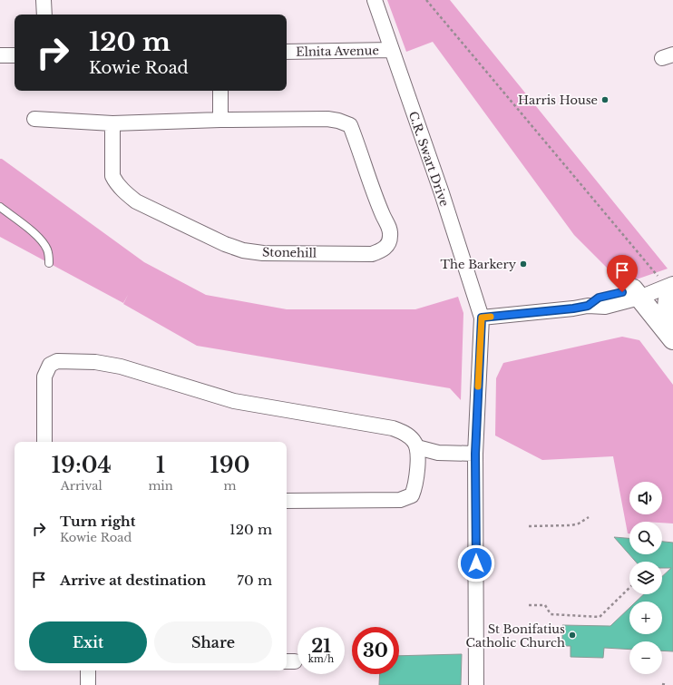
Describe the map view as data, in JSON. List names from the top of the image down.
{
  "streets": {
    "street": ["Elnita Avenue", "C.R. Swart Drive", "Stonehill"]
  },
  "crossings": [
    ["Elnita Avenue", "C.R. Swart Drive"]
  ],
  "places": ["Harris House", "The Barkery", "St Bonifatius Catholic Church"],
  "page": {
    "turn": ["120 m", "Kowie Road"],
    "eta": [
      "19:04",
      "Arrival",
      "1",
      "min",
      "190",
      "m"
    ],
    "map_buttons": ["+", "−"],
    "list": [
      {
        "name": "Turn right",
        "note": "Kowie Road",
        "value": "120 m"
      },
      {
        "name": "Arrive at destination",
        "value": "70 m"
      }
    ],
    "buttons": ["Exit", "Share"],
    "speed": "21 km/h",
    "limit": "30"
  }
}
